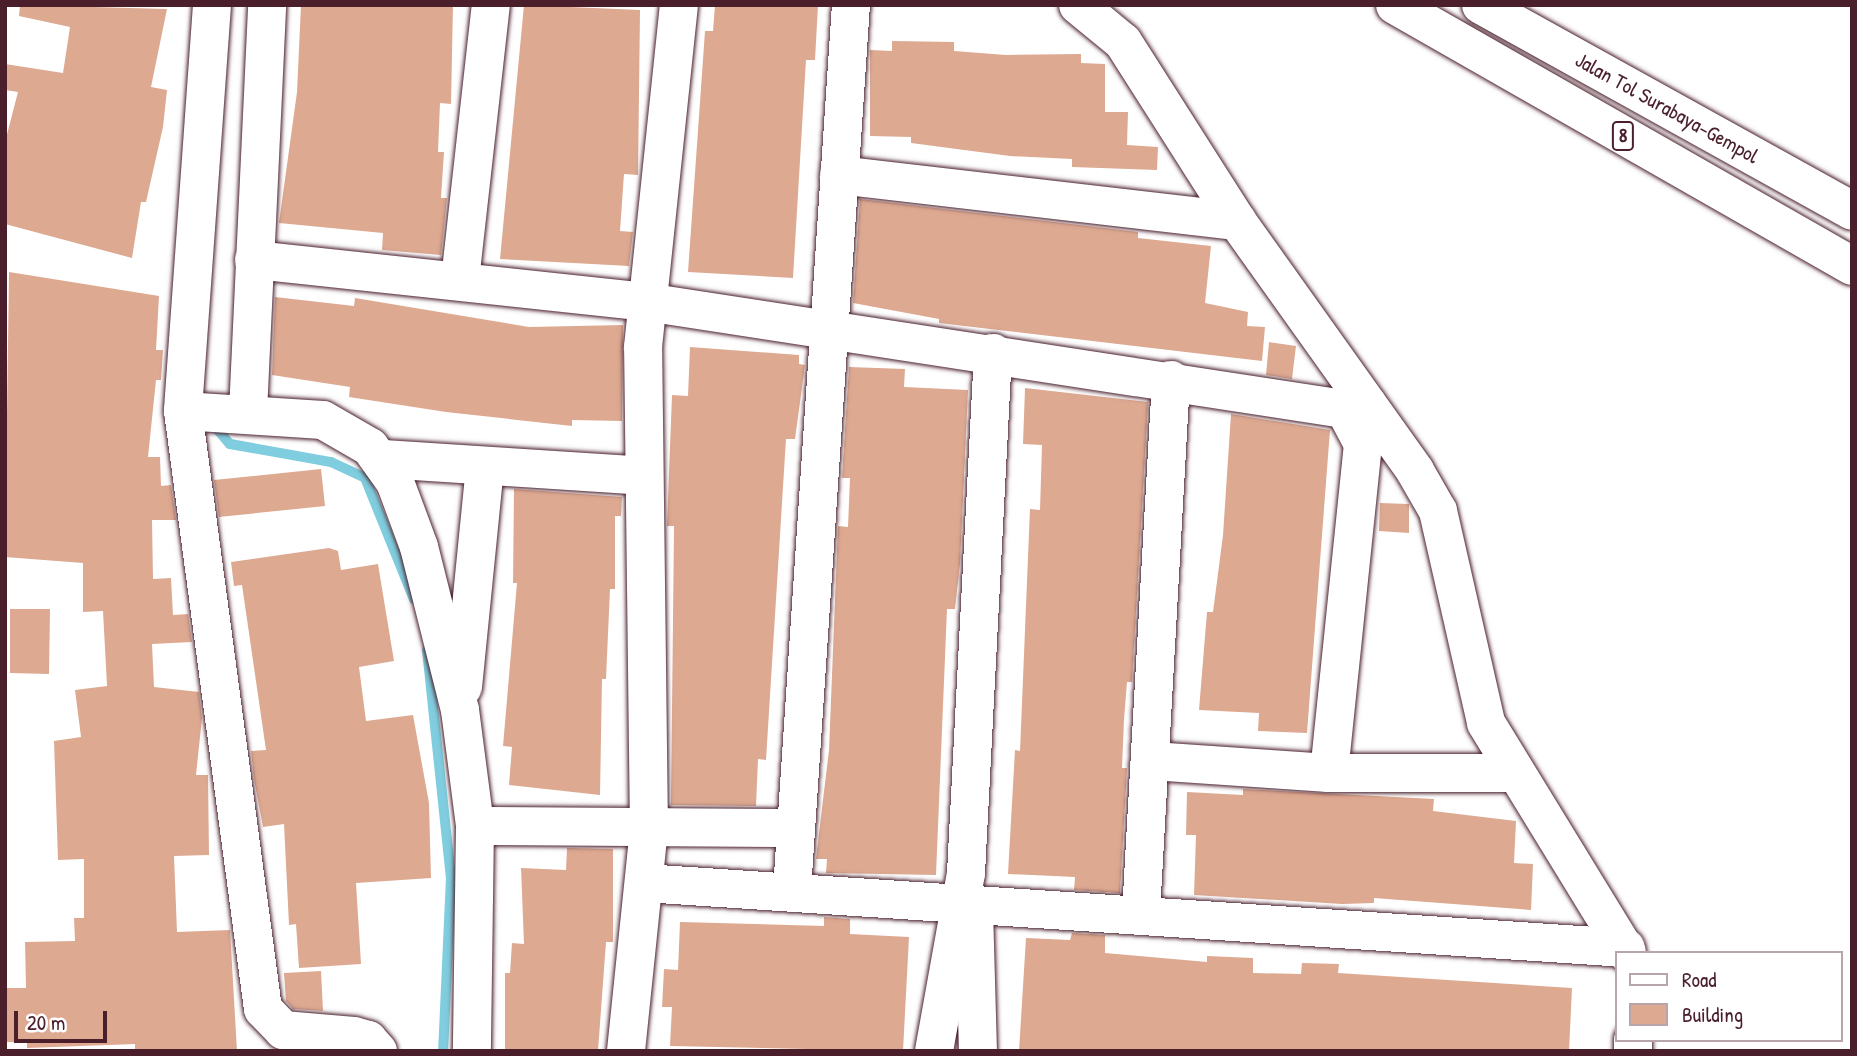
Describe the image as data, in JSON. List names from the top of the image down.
{
  "streets": {
    "main road": ["Jalan Tol Surabaya–Gempol", "8"]
  },
  "legend": ["Road", "Building"],
  "scale_bar": "20 m"
}
